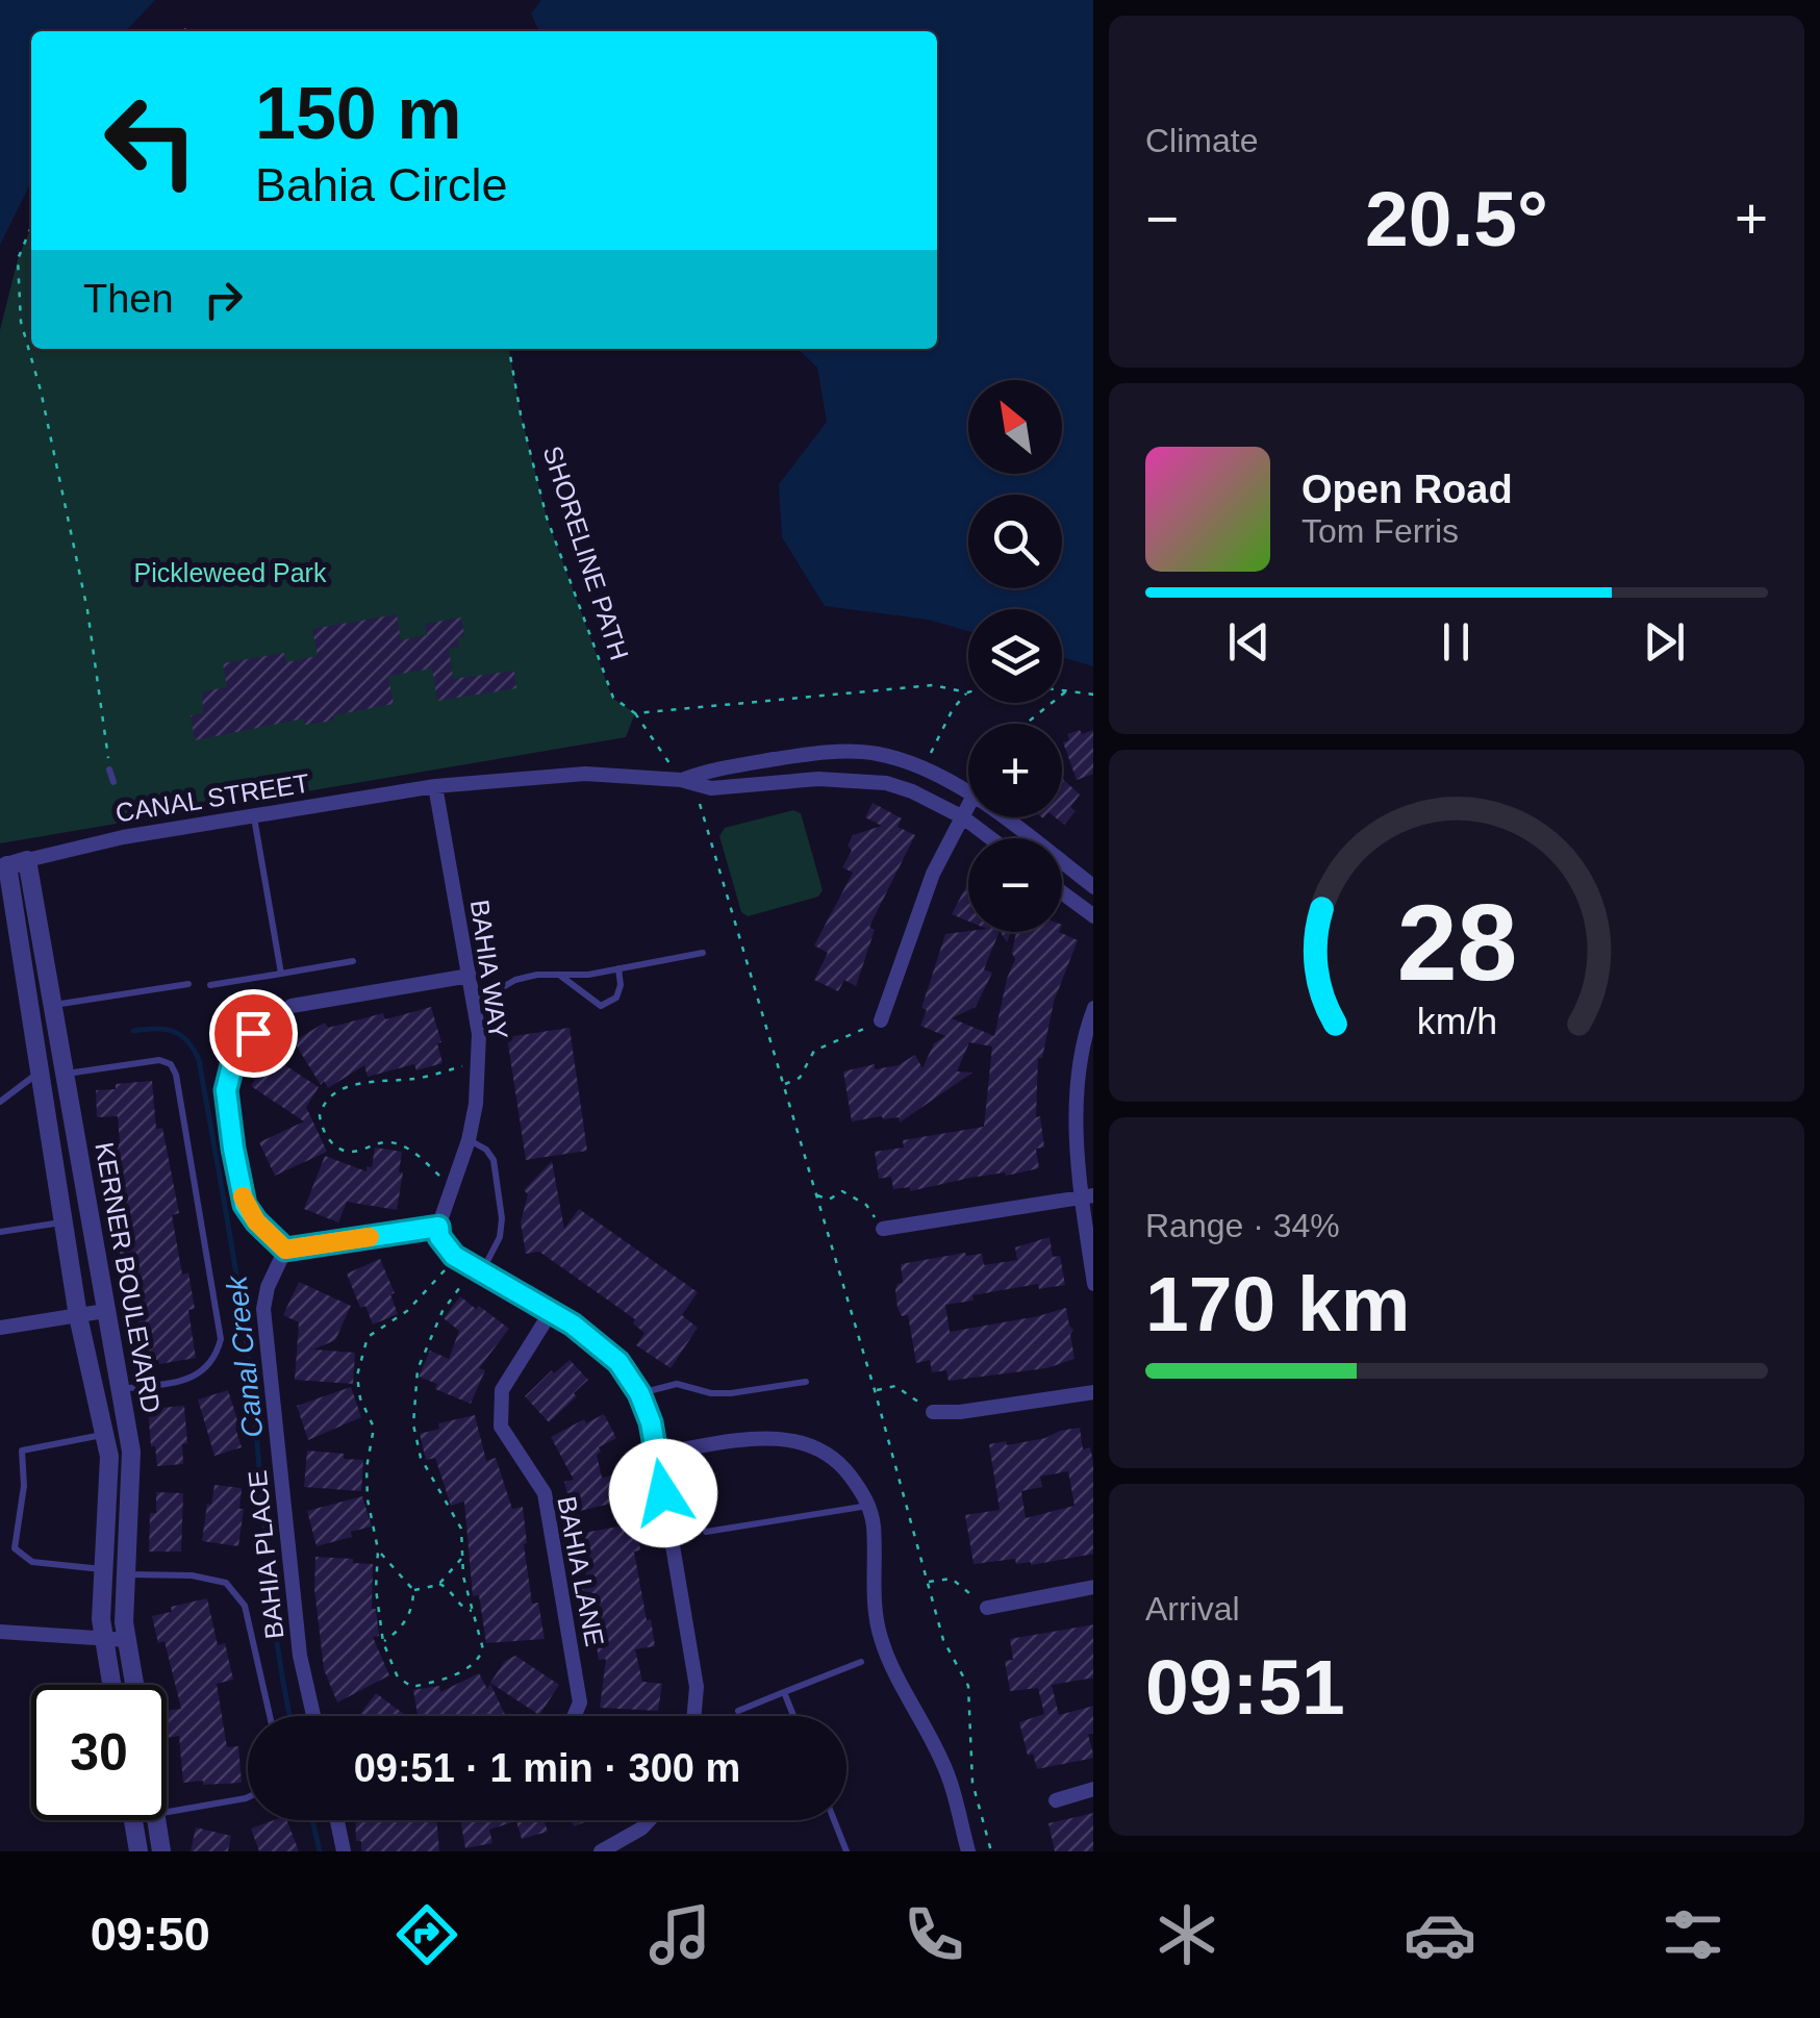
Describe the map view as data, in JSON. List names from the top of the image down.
{
  "streets": {
    "street": [
      "CANAL STREET",
      "BAHIA WAY",
      "KERNER BOULEVARD",
      "BAHIA PLACE",
      "BAHIA LANE"
    ],
    "path": ["SHORELINE PATH"]
  },
  "crossings": [
    ["SHORELINE PATH", "CANAL STREET"],
    ["CANAL STREET", "BAHIA WAY"],
    ["CANAL STREET", "KERNER BOULEVARD"]
  ],
  "water": ["Canal Creek"],
  "parks": ["Pickleweed Park"],
  "north": "top left",
  "page": {
    "tile": [
      "Climate",
      ["Range · 34%", "170 km"],
      ["Arrival", "09:51"]
    ],
    "turn": ["150 m", "Bahia Circle"],
    "heat": ["−", "20.5°", "+"],
    "then": "Then",
    "map_buttons": ["+", "−"],
    "song": ["Open Road", "Tom Ferris"],
    "limit": "30",
    "trip": "09:51 · 1 min · 300 m",
    "tabs": "09:50",
    "gauge": ["28", "km/h"]
  }
}
